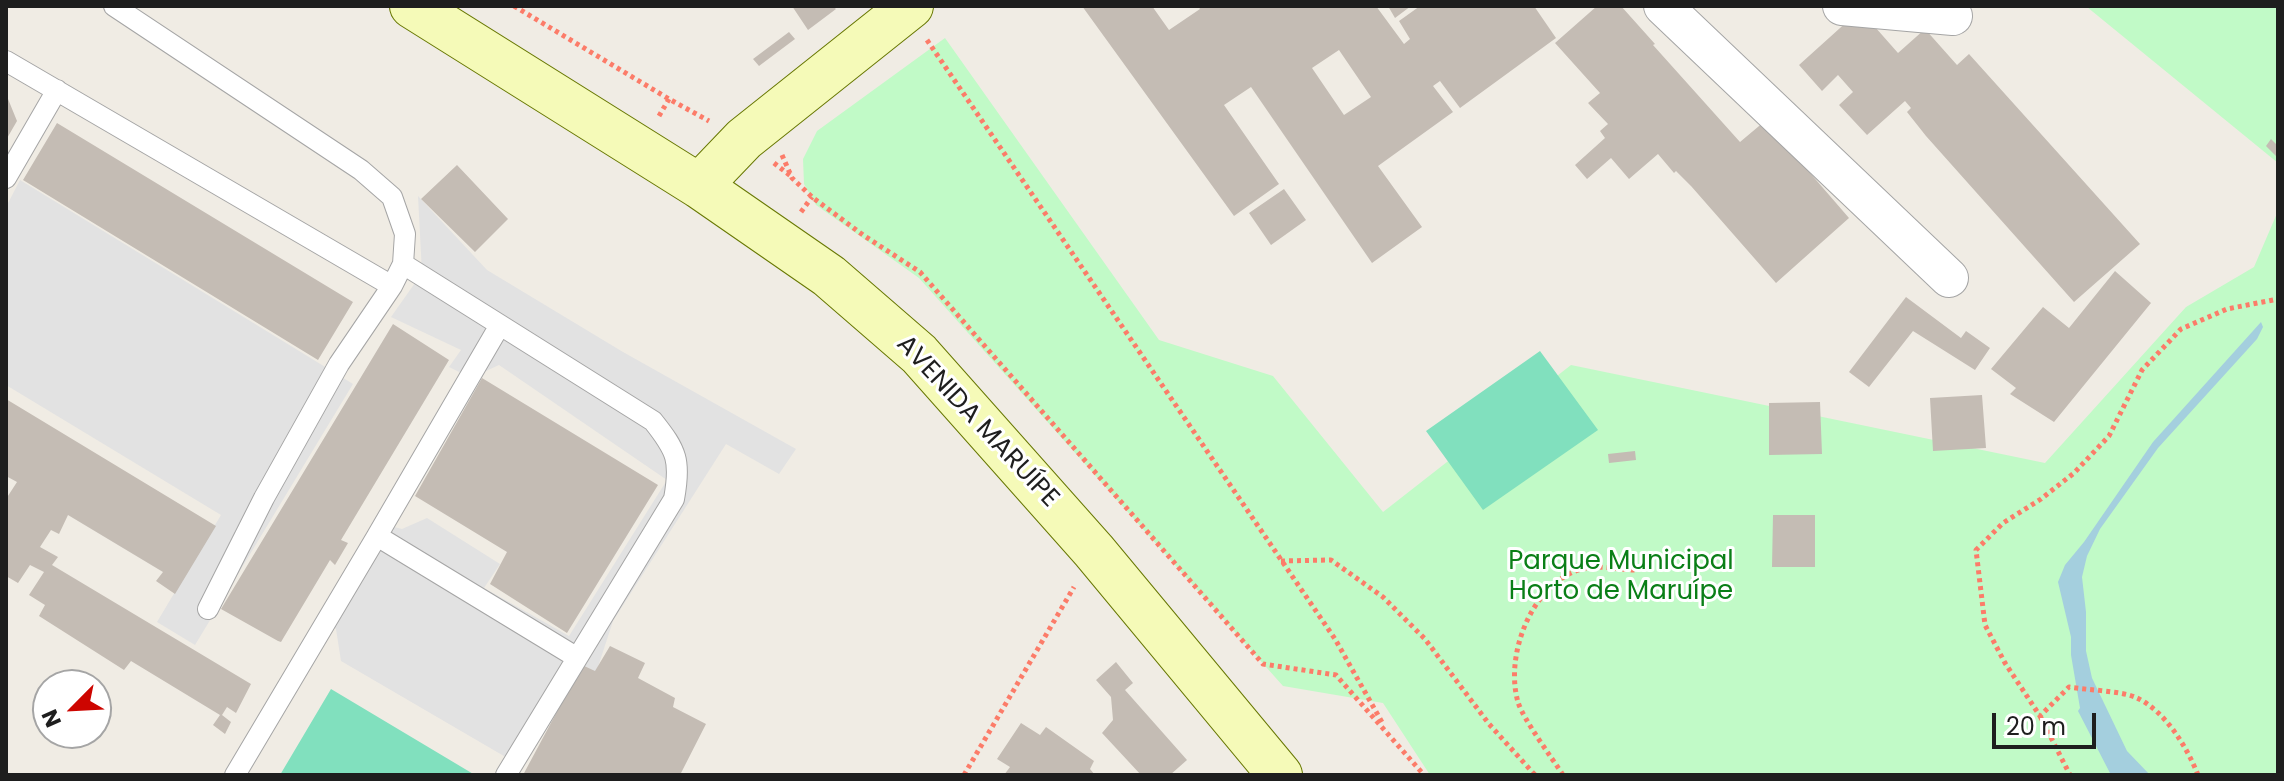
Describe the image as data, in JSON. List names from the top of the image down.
{
  "streets": {
    "main road": ["AVENIDA MARUÍPE"]
  },
  "parks": ["Parque Municipal Horto de Maruípe"],
  "scale_bar": "20 m",
  "north": "bottom left"
}
